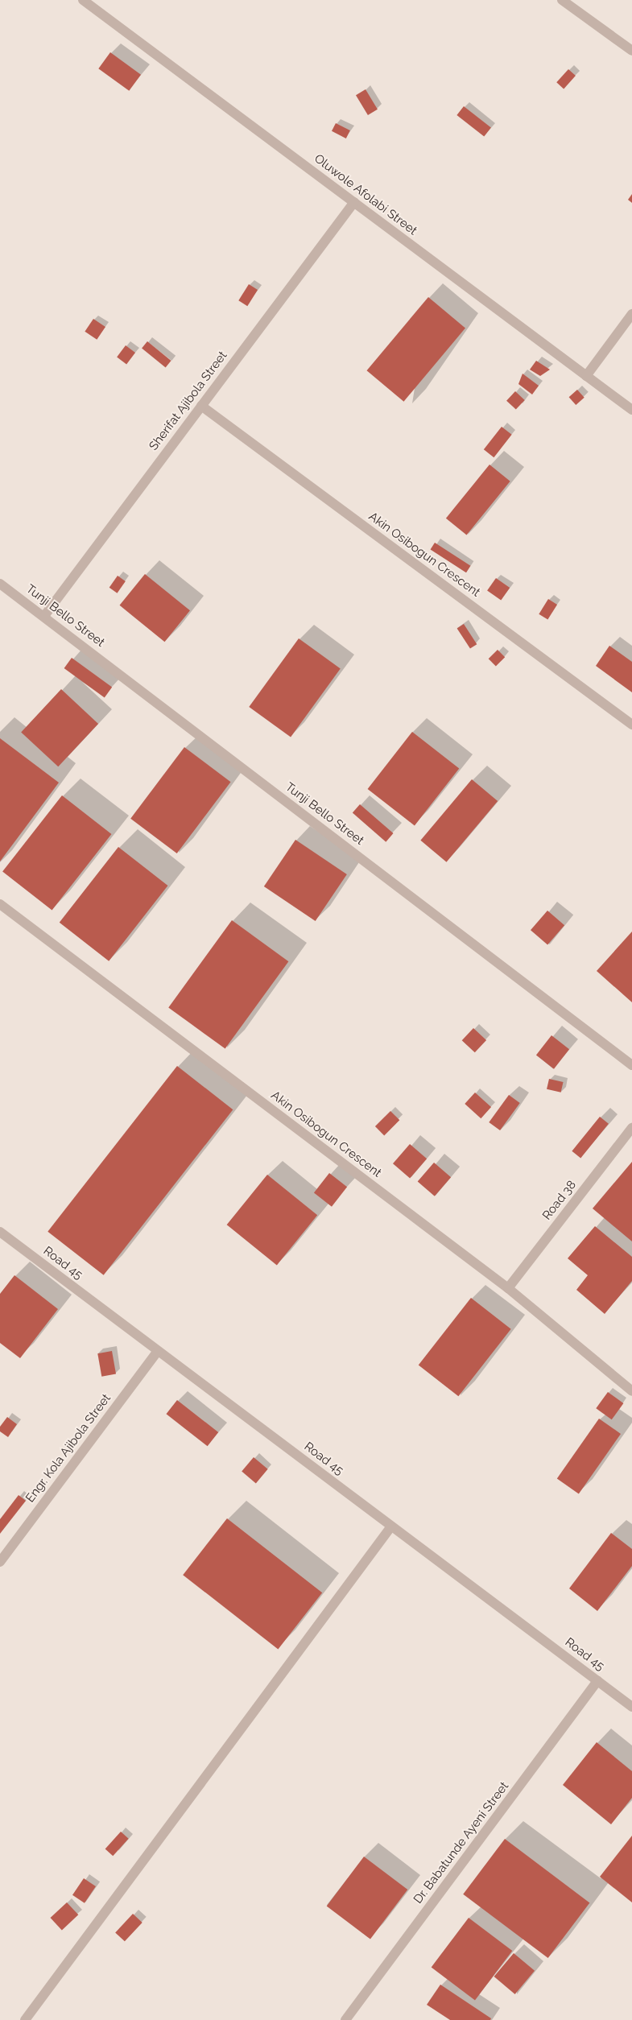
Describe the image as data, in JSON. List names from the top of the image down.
{
  "streets": {
    "street": [
      "Oluwole Afolabi Street",
      "Sherifat Ajibola Street",
      "Akin Osibogun Crescent",
      "Tunji Bello Street",
      "Road 38",
      "Road 45",
      "Engr. Kola Ajibola Street",
      "Dr. Babatunde Ayeni Street"
    ]
  },
  "crossings": [
    ["Oluwole Afolabi Street", "Sherifat Ajibola Street"],
    ["Sherifat Ajibola Street", "Akin Osibogun Crescent"],
    ["Sherifat Ajibola Street", "Tunji Bello Street"],
    ["Akin Osibogun Crescent", "Road 38"],
    ["Road 45", "Engr. Kola Ajibola Street"],
    ["Road 45", "Dr. Babatunde Ayeni Street"]
  ]
}
